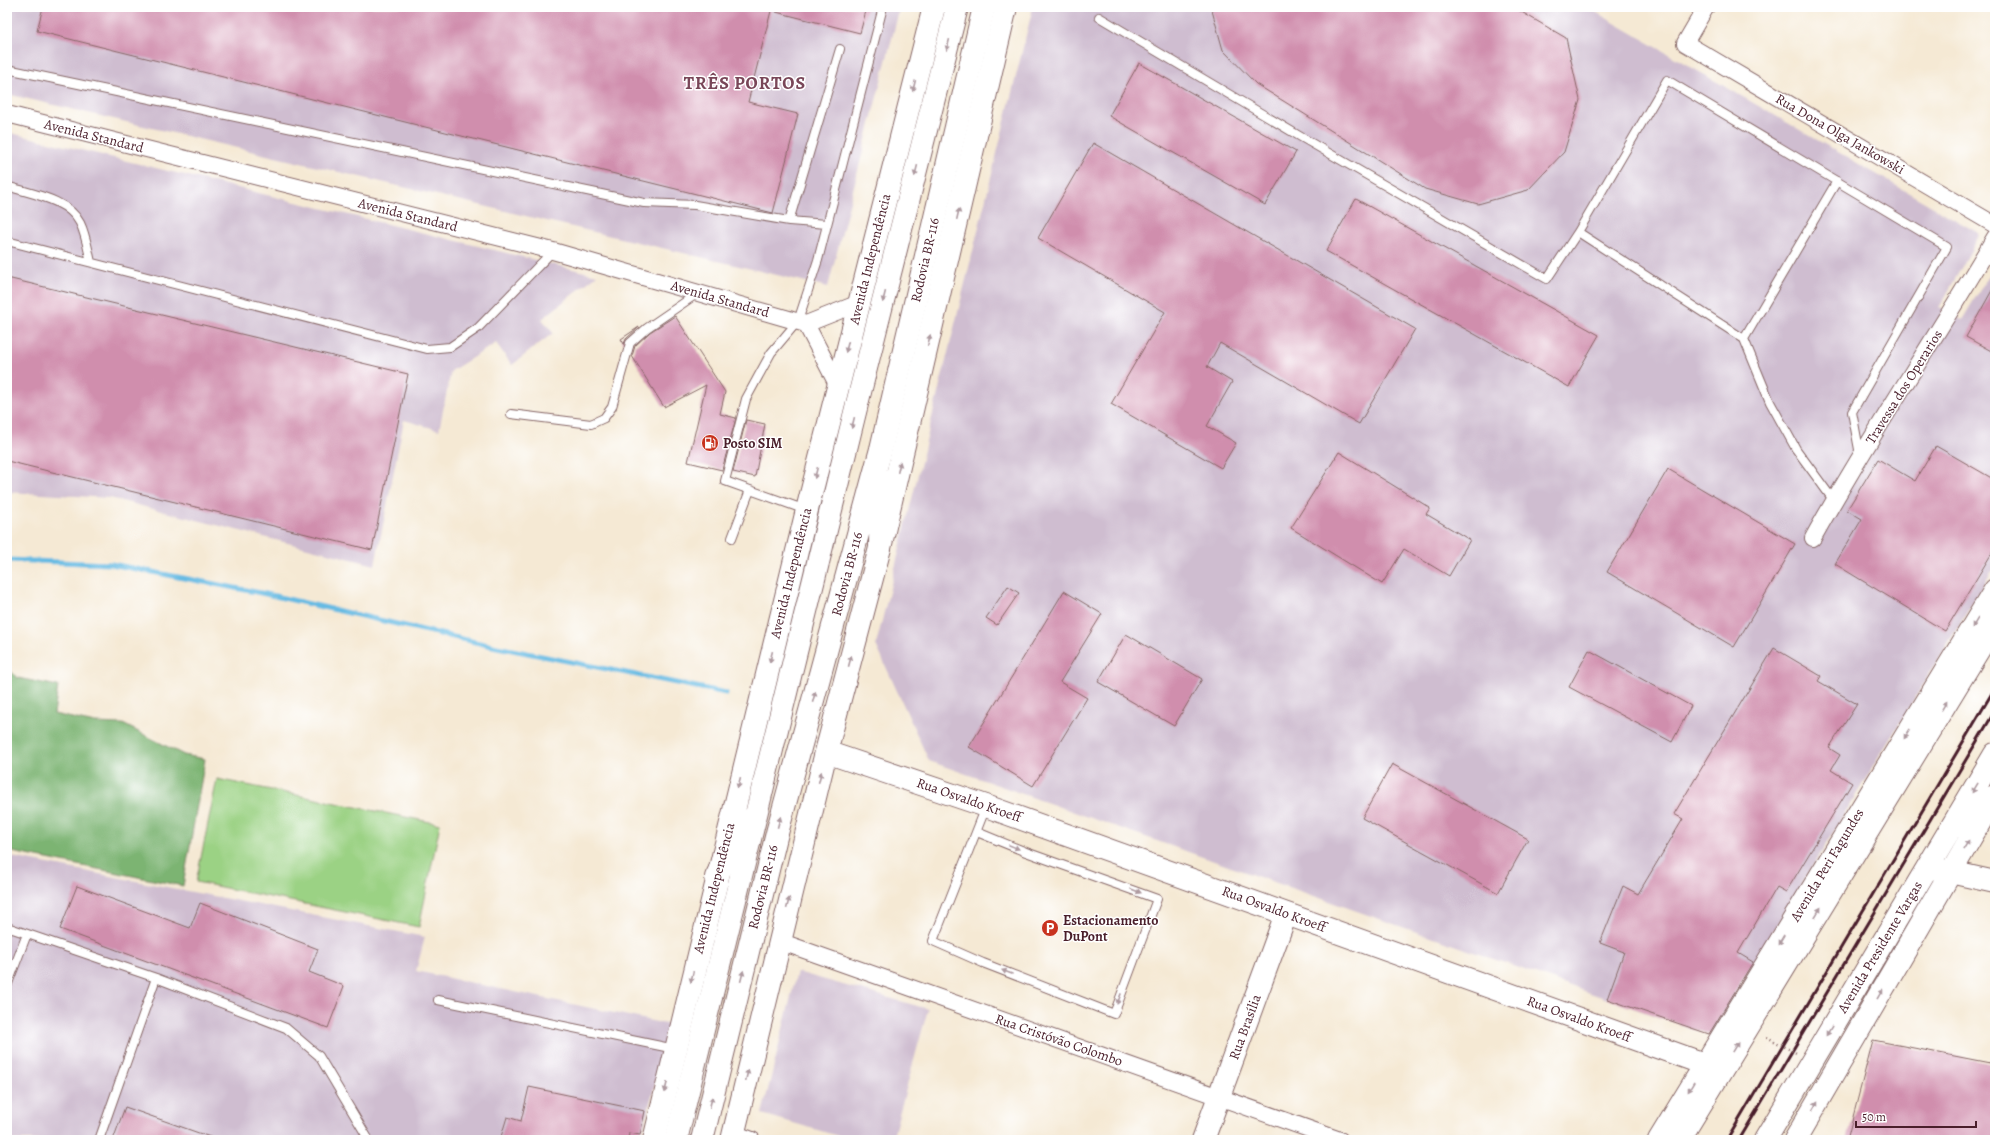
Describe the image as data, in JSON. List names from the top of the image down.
{
  "streets": {
    "main road": [
      "Avenida Independência",
      "Rodovia BR-116",
      "Rua Osvaldo Kroeff",
      "Avenida Peri Fagundes",
      "Avenida Presidente Vargas",
      "Rua Brasília"
    ],
    "street": [
      "Rua Dona Olga Jankowski",
      "Avenida Standard",
      "Travessa dos Operarios",
      "Rua Cristóvão Colombo"
    ]
  },
  "crossings": [
    ["Rodovia BR-116", "Rua Osvaldo Kroeff"],
    ["Rodovia BR-116", "Rua Cristóvão Colombo"],
    ["Rua Osvaldo Kroeff", "Avenida Peri Fagundes"],
    ["Rua Osvaldo Kroeff", "Rua Brasília"],
    ["Rua Brasília", "Rua Cristóvão Colombo"]
  ],
  "one_way": ["Avenida Independência"],
  "districts": ["TRÊS PORTOS"],
  "places": {
    "fuel station": ["Posto SIM"],
    "parking": ["Estacionamento DuPont"]
  },
  "scale_bar": "50 m"
}
